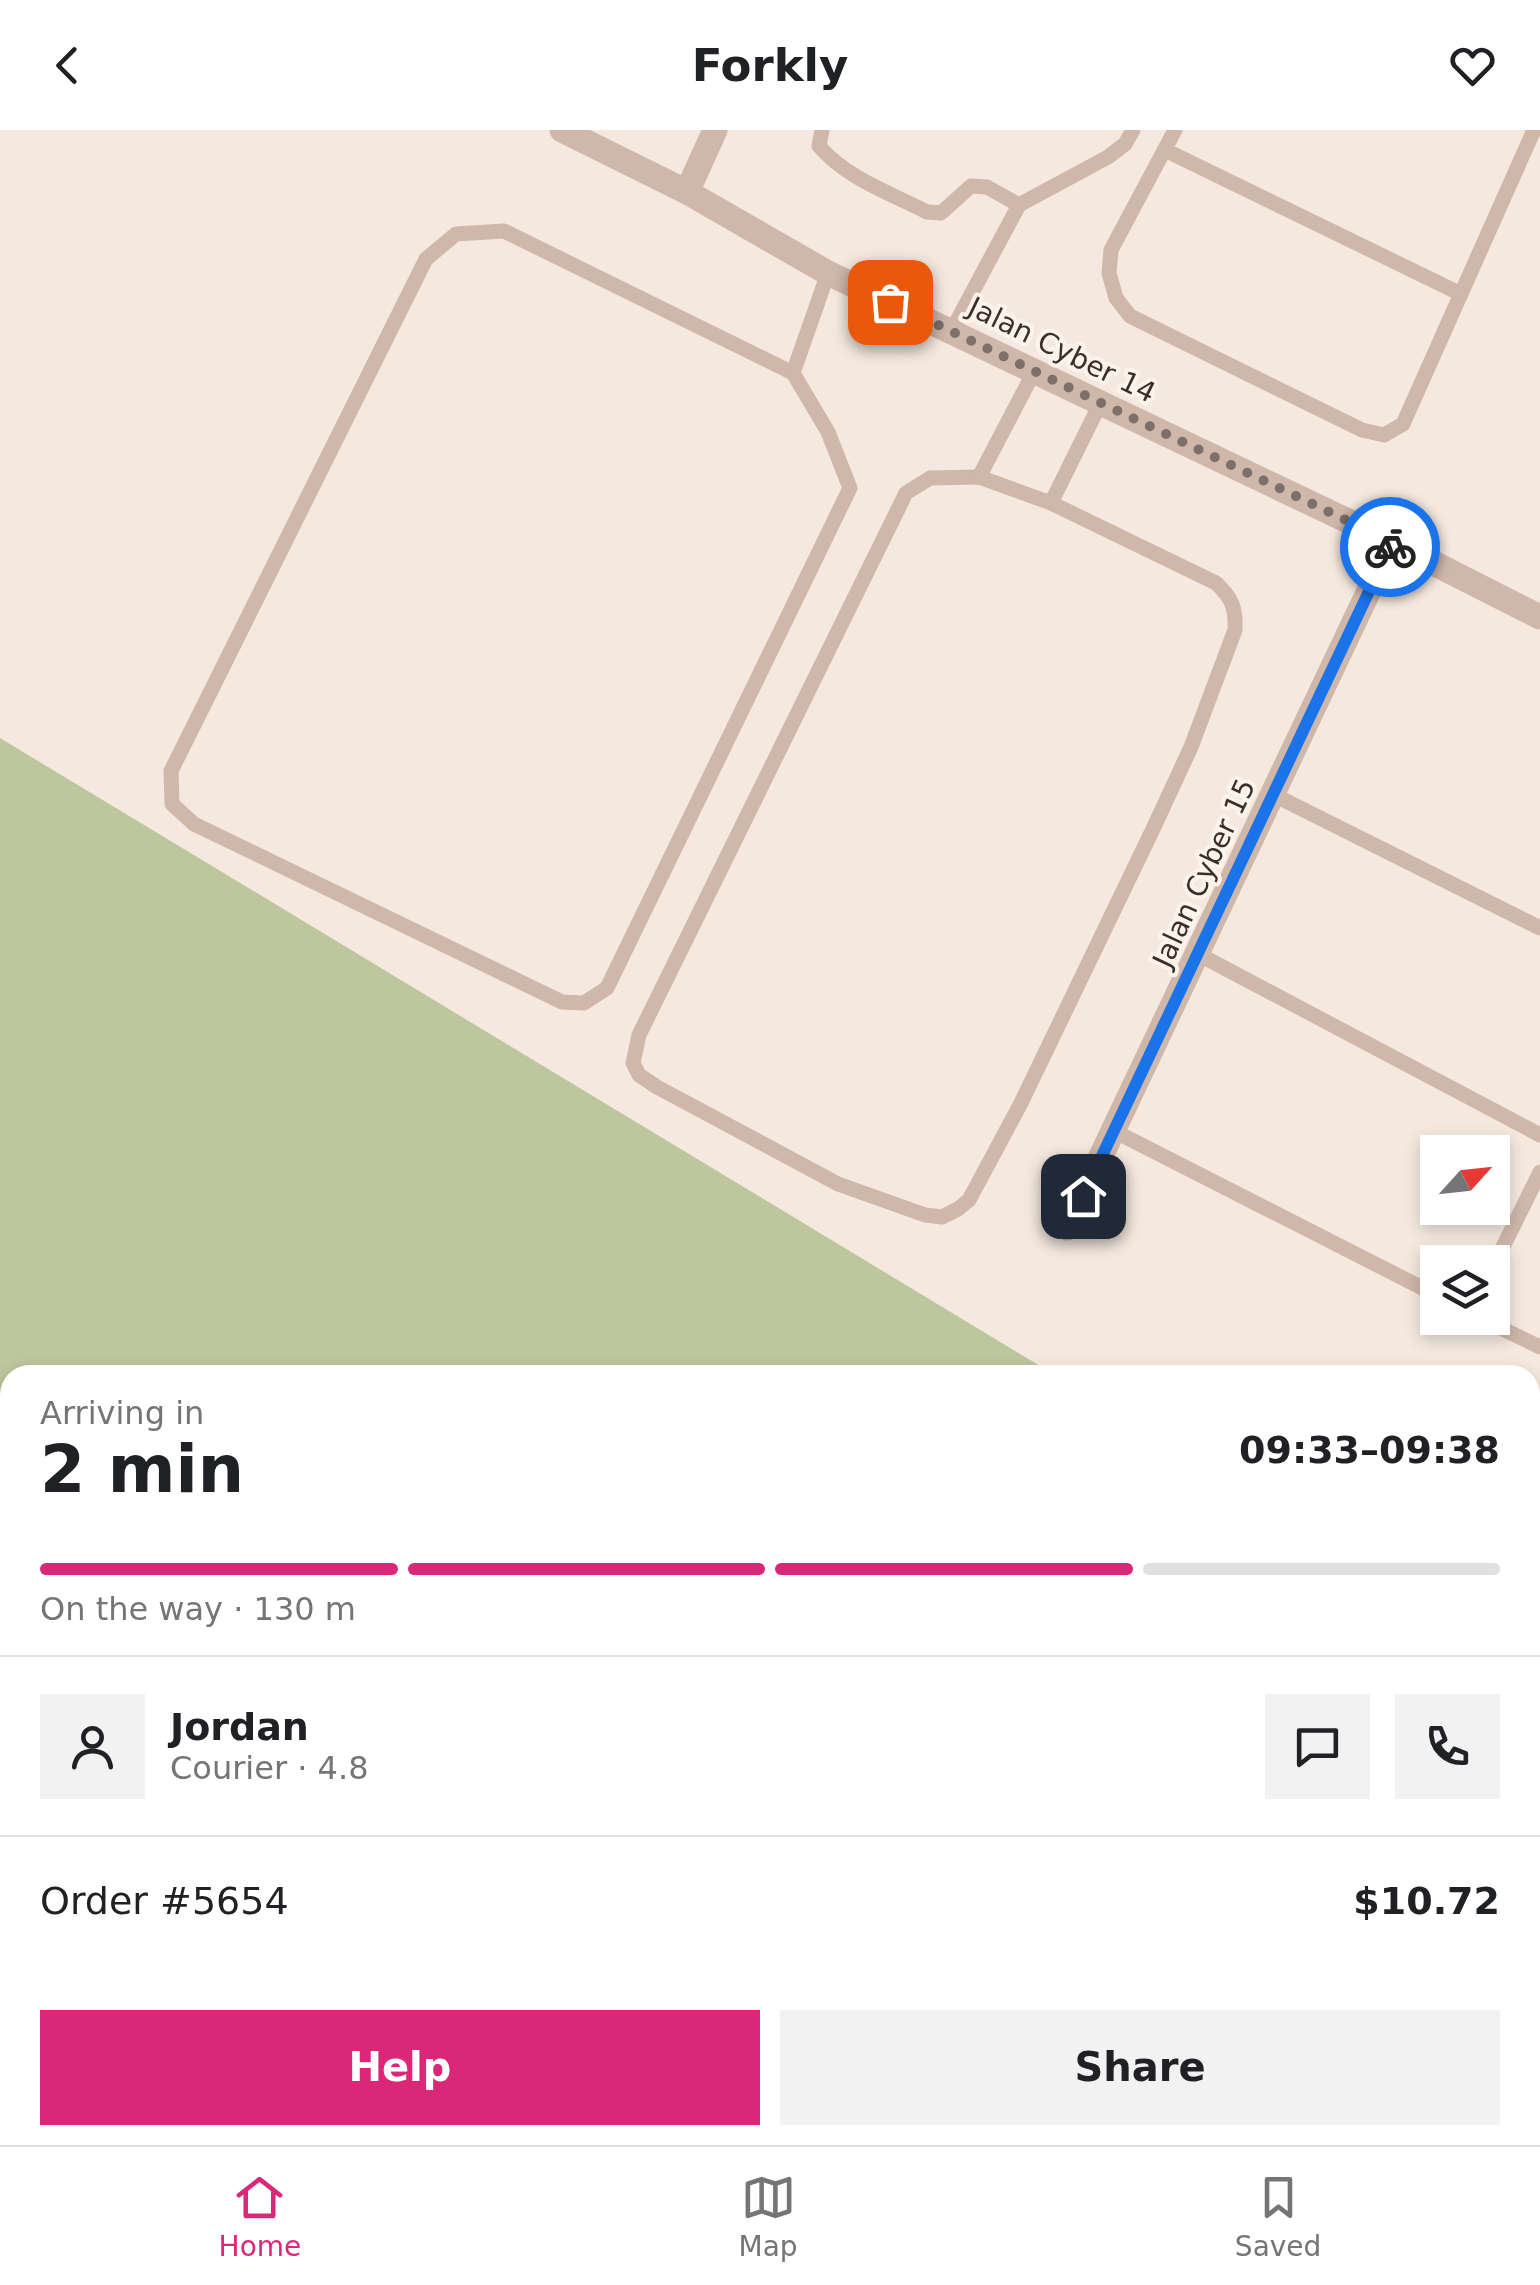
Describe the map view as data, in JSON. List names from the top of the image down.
{
  "streets": {
    "street": ["Jalan Cyber 14", "Jalan Cyber 15"]
  },
  "crossings": [
    ["Jalan Cyber 14", "Jalan Cyber 15"]
  ],
  "north": "top right",
  "page": {
    "header": "Forkly",
    "heading": ["2 min", "Arriving in", "09:33–09:38"],
    "panel": [
      "Jordan",
      "Courier · 4.8",
      "Order #5654",
      "$10.72"
    ],
    "bar": "On the way · 130 m",
    "buttons": ["Help", "Share"],
    "tabs": ["Home", "Map", "Saved"]
  }
}
